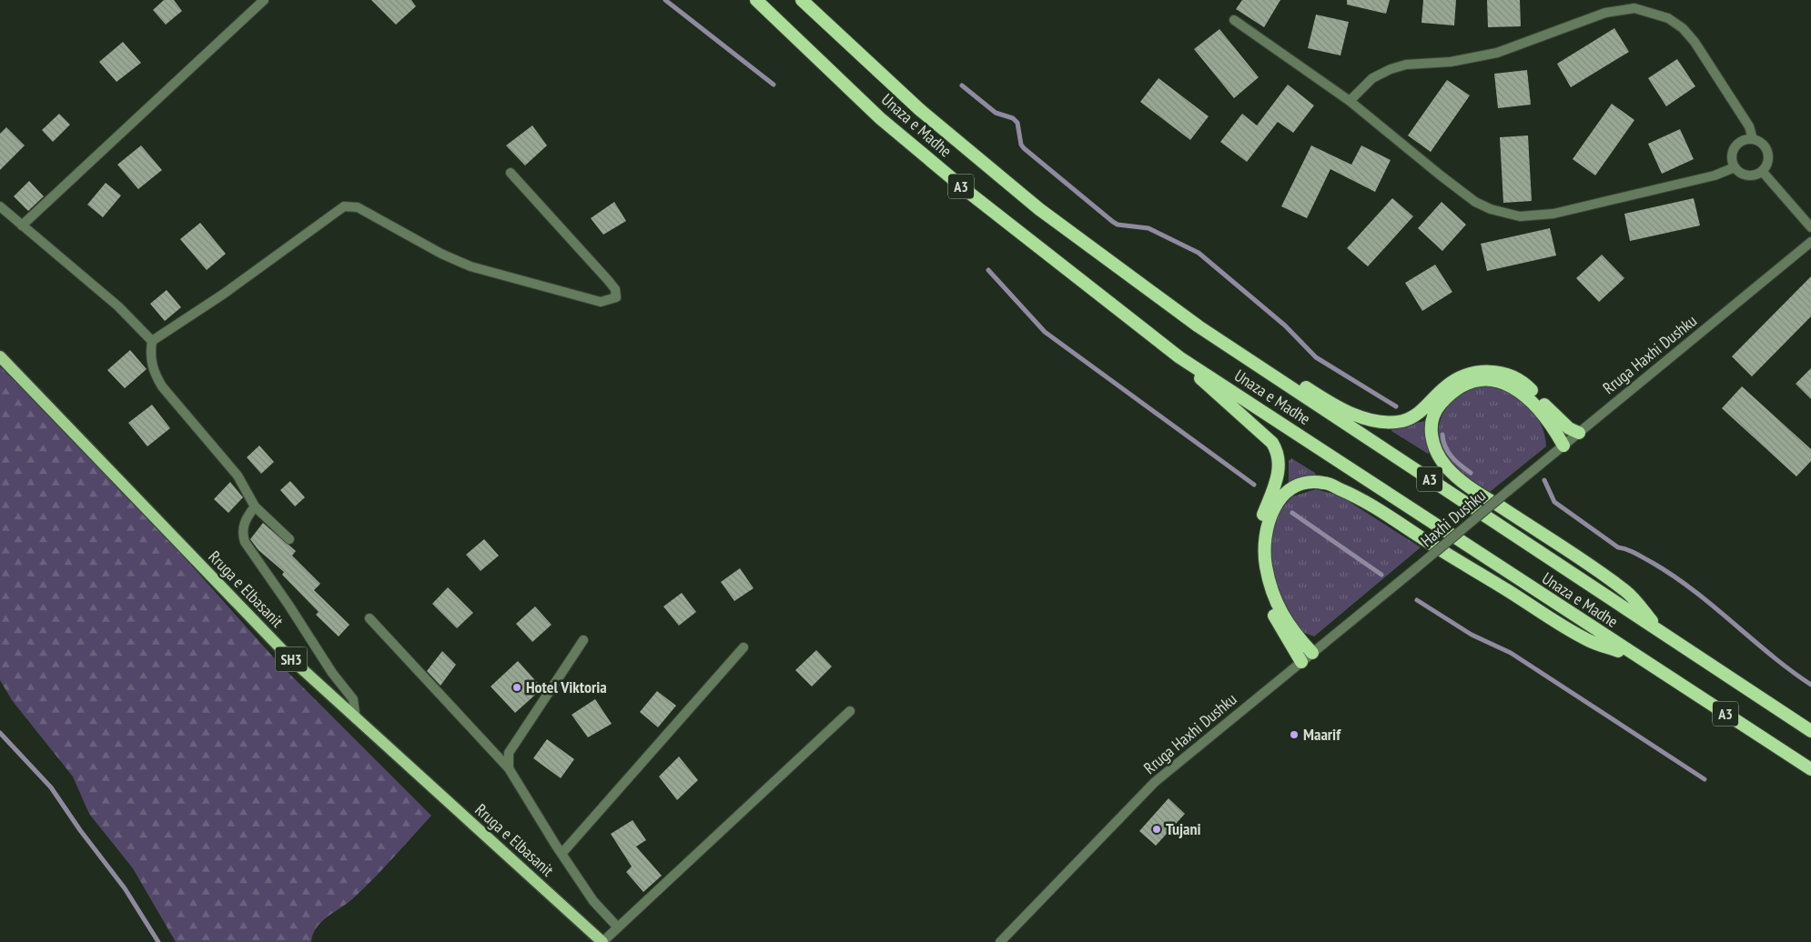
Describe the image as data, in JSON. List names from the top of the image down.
{
  "streets": {
    "highway": ["Unaza e Madhe", "A3"],
    "main road": ["Rruga e Elbasanit", "SH3"],
    "street": ["Rruga Haxhi Dushku", "Haxhi Dushku"]
  },
  "crossings": [
    ["Rruga Haxhi Dushku", "Haxhi Dushku"]
  ],
  "places": ["Hotel Viktoria", "Maarif", "Tujani"]
}
